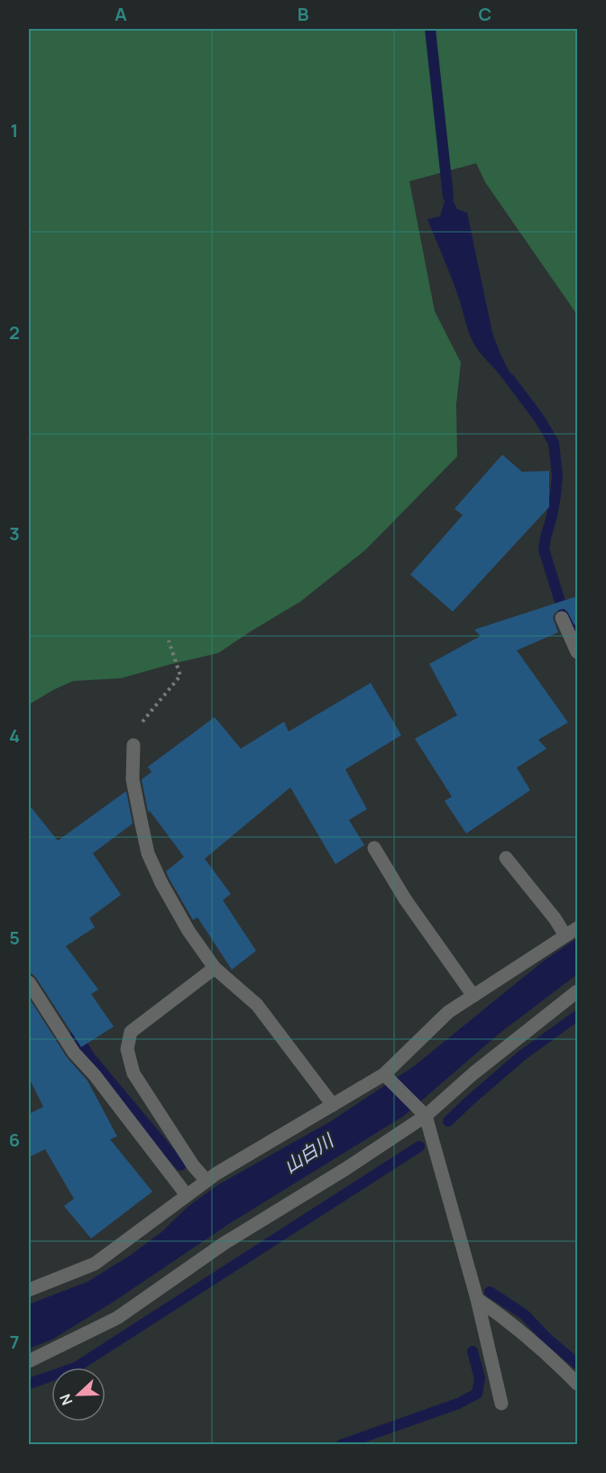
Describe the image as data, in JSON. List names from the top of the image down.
{
  "water": ["山白川"],
  "north": "left",
  "grid": {
    "columns": ["A", "B", "C"],
    "rows": [
      "1",
      "2",
      "3",
      "4",
      "5",
      "6",
      "7"
    ]
  }
}
